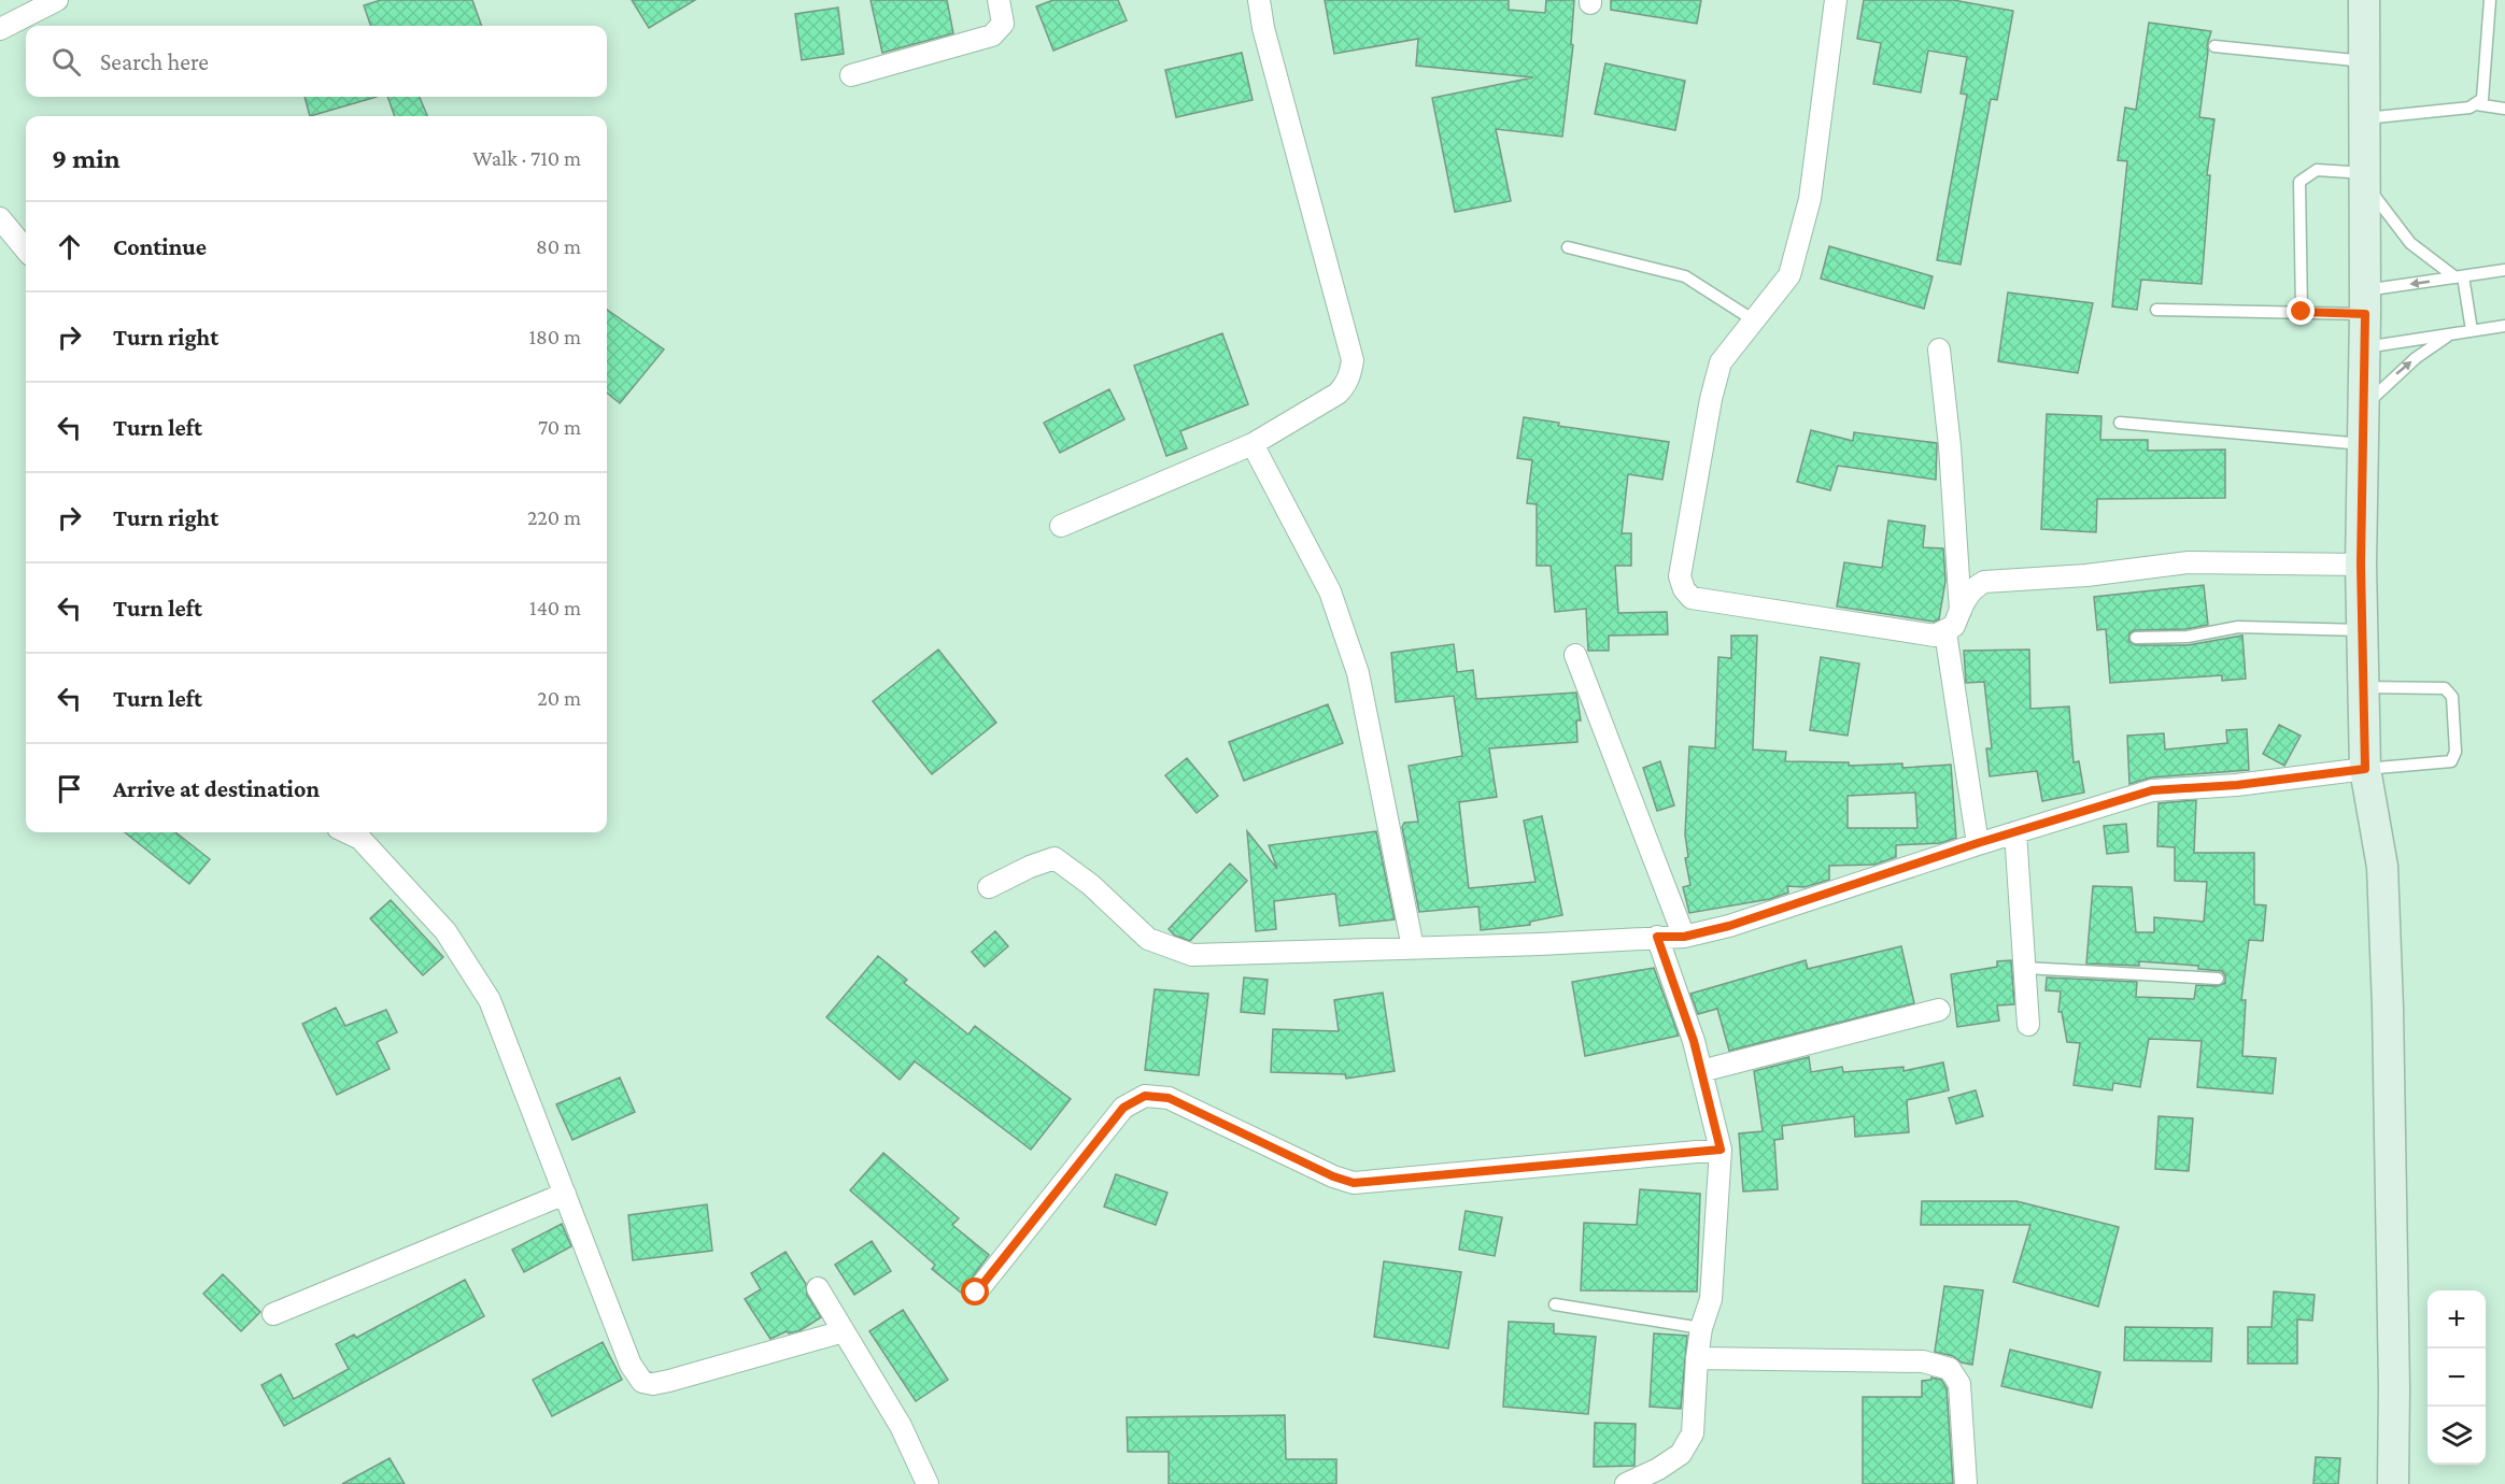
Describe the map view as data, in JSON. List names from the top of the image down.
{
  "page": {
    "search": "Search here",
    "heading": ["9 min", "Walk · 710 m"],
    "list": [
      ["Continue", "80 m"],
      ["Turn right", "180 m"],
      ["Turn left", "70 m"],
      ["Turn right", "220 m"],
      ["Turn left", "140 m"],
      ["Turn left", "20 m"],
      "Arrive at destination"
    ],
    "map_buttons": ["+", "−"]
  }
}
